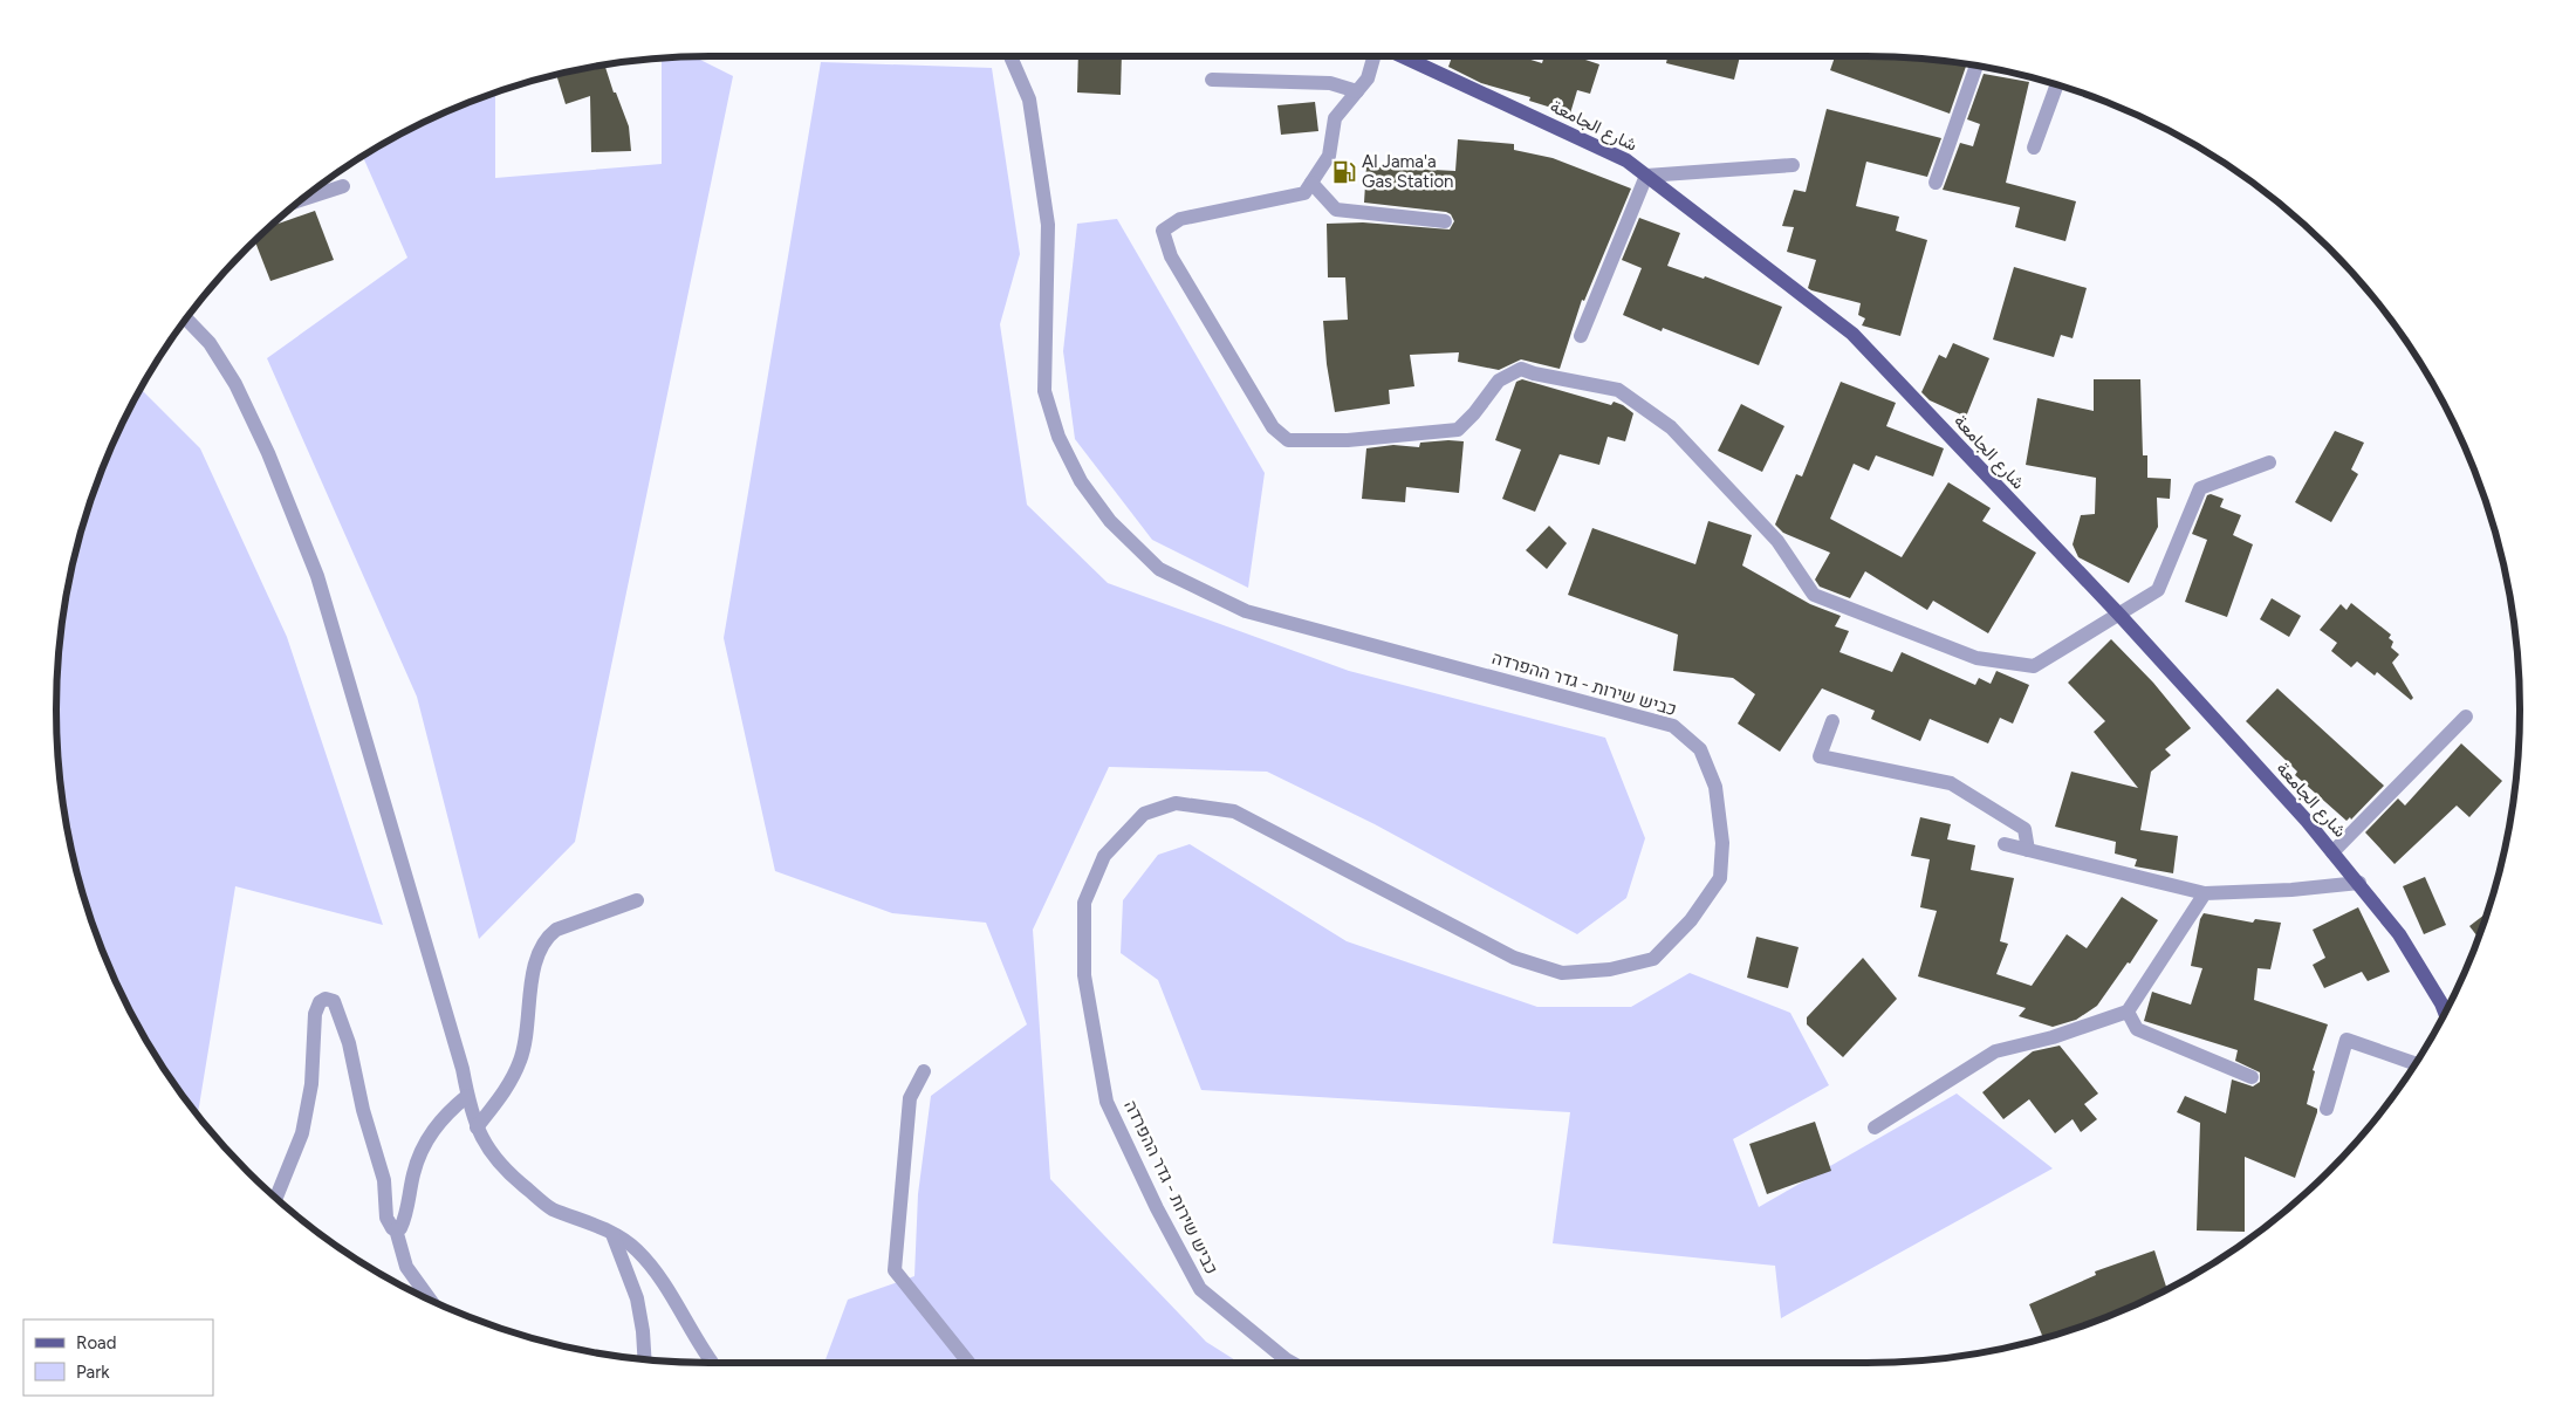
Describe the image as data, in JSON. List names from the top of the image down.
{
  "streets": {
    "main road": ["شارع الجامعة"],
    "street": ["כביש שירות - גדר ההפרדה"]
  },
  "places": {
    "fuel station": ["Al Jama'a Gas Station"]
  },
  "legend": ["Road", "Park"]
}
